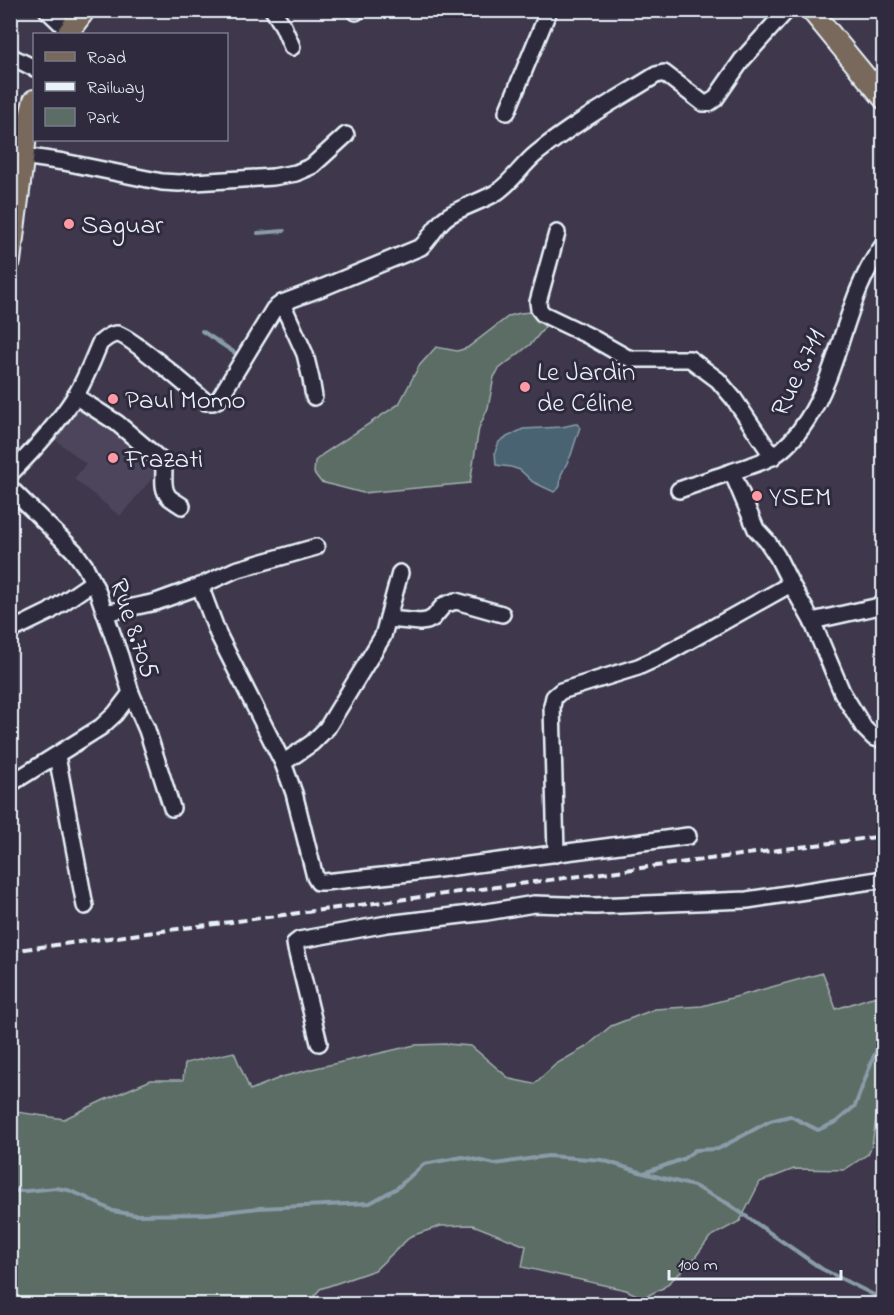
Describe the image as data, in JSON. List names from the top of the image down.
{
  "streets": {
    "street": ["Rue 8.711", "Rue 8.705"]
  },
  "places": [
    "Saguar",
    "Le Jardin de Céline",
    "Paul Momo",
    "Frazati",
    "YSEM"
  ],
  "legend": ["Road", "Railway", "Park"],
  "scale_bar": "100 m"
}
